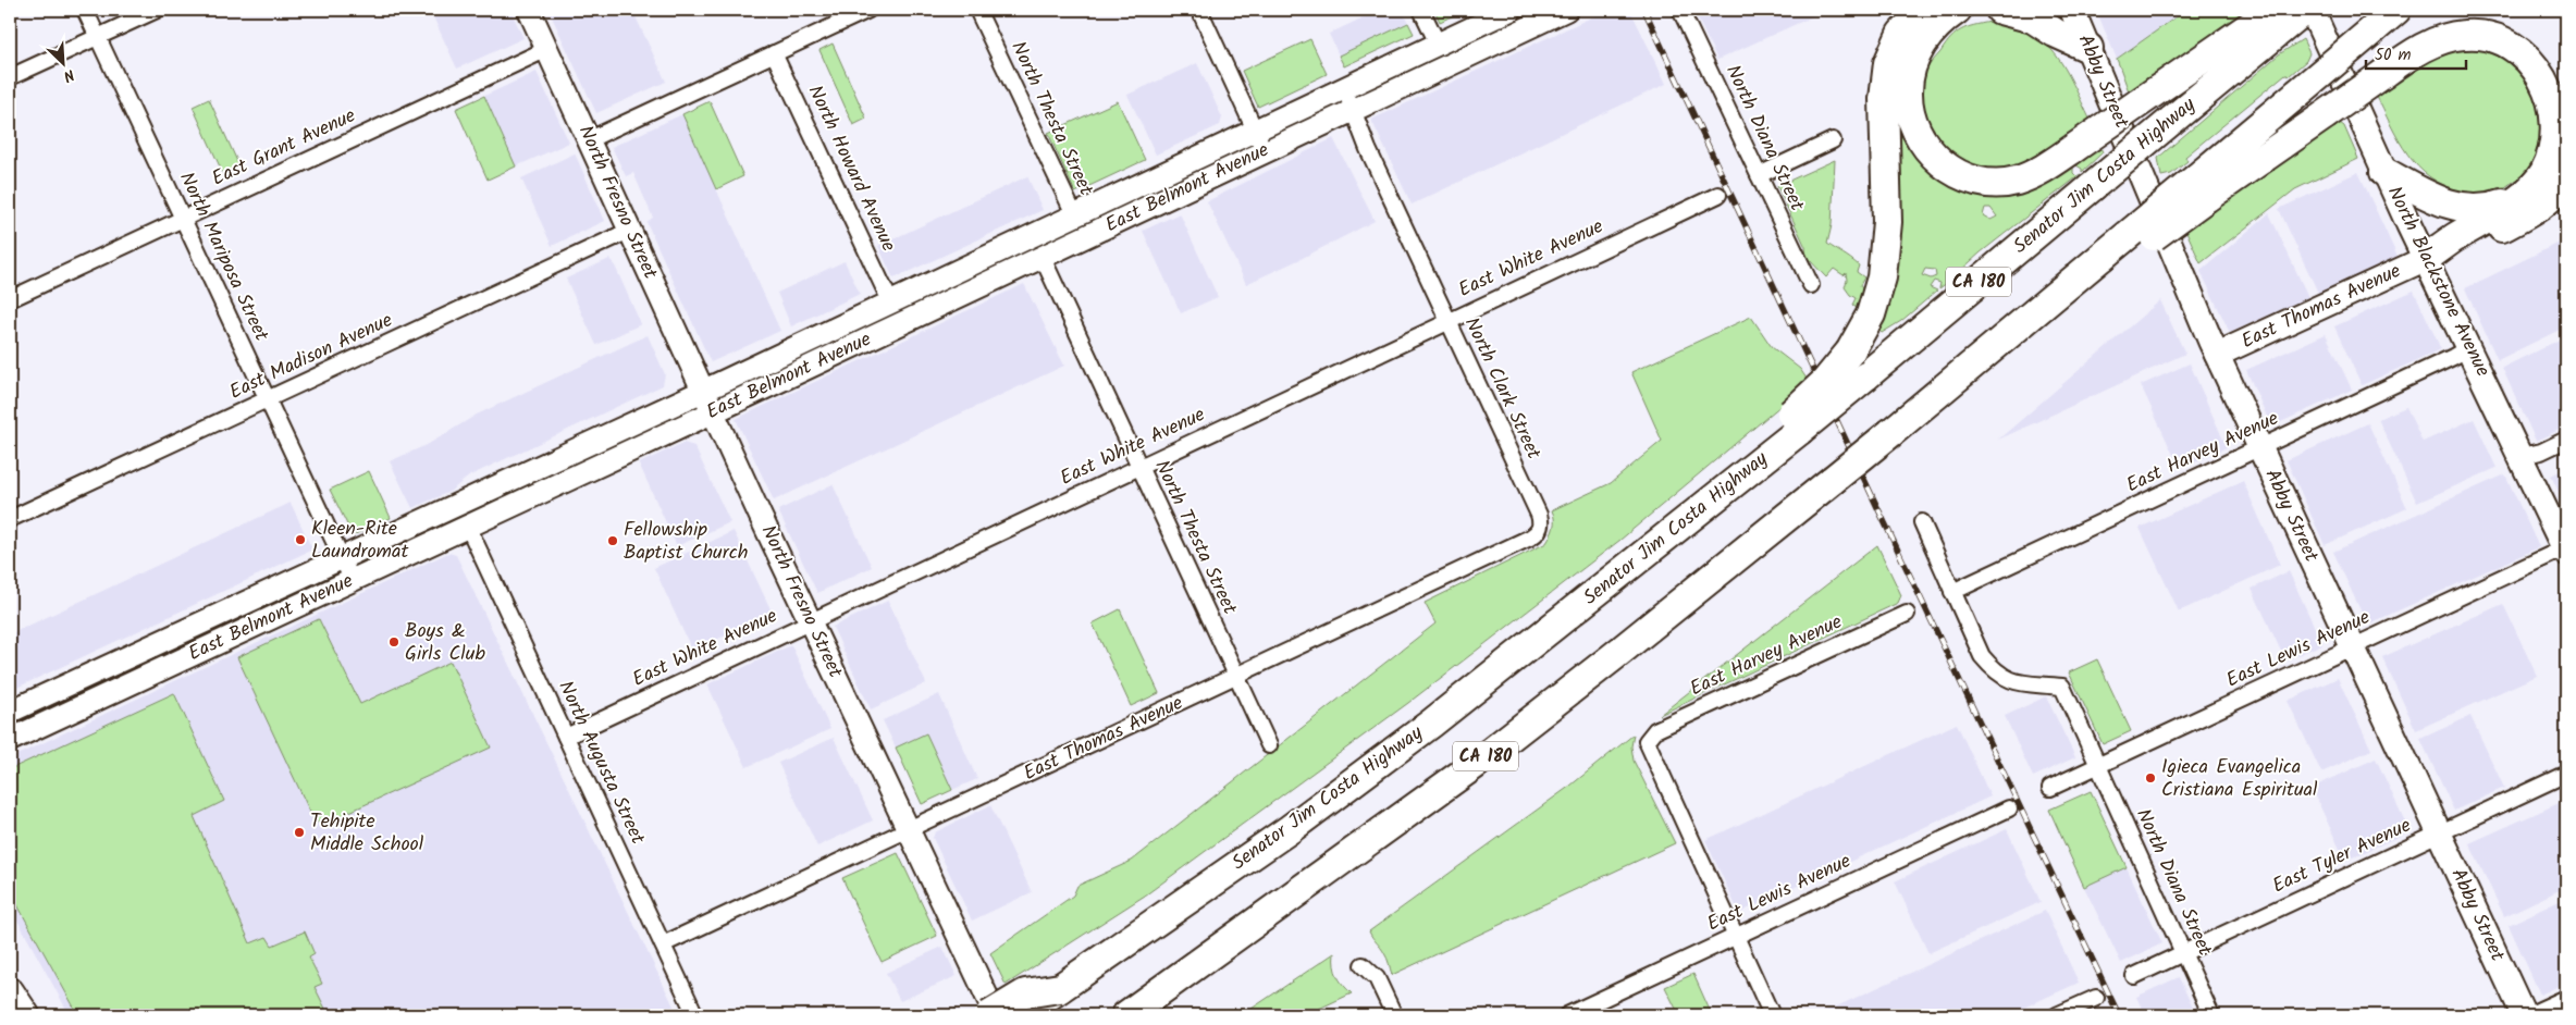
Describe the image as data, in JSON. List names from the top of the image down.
{
  "streets": {
    "highway": ["Senator Jim Costa Highway", "CA 180"],
    "main road": [
      "Abby Street",
      "East Belmont Avenue",
      "North Fresno Street",
      "North Blackstone Avenue",
      "East Thomas Avenue"
    ],
    "street": [
      "North Thesta Street",
      "North Diana Street",
      "East Grant Avenue",
      "North Howard Avenue",
      "North Mariposa Street",
      "East White Avenue",
      "East Madison Avenue",
      "North Clark Street",
      "East Harvey Avenue",
      "East Lewis Avenue",
      "North Augusta Street",
      "East Tyler Avenue"
    ]
  },
  "crossings": [
    ["Abby Street", "East Thomas Avenue"],
    ["Abby Street", "East Harvey Avenue"],
    ["Abby Street", "East Lewis Avenue"],
    ["Abby Street", "East Tyler Avenue"],
    ["North Thesta Street", "East Belmont Avenue"],
    ["North Thesta Street", "East White Avenue"],
    ["North Thesta Street", "East Thomas Avenue"],
    ["North Diana Street", "East Harvey Avenue"],
    ["North Diana Street", "East Lewis Avenue"],
    ["North Diana Street", "East Tyler Avenue"],
    ["East Grant Avenue", "North Fresno Street"],
    ["East Grant Avenue", "North Mariposa Street"],
    ["North Howard Avenue", "East Belmont Avenue"],
    ["East Belmont Avenue", "North Fresno Street"],
    ["East Belmont Avenue", "North Mariposa Street"],
    ["East Belmont Avenue", "North Clark Street"],
    ["East Belmont Avenue", "North Augusta Street"],
    ["North Fresno Street", "East White Avenue"],
    ["North Fresno Street", "East Thomas Avenue"],
    ["North Fresno Street", "East Madison Avenue"],
    ["North Mariposa Street", "East Madison Avenue"],
    ["East White Avenue", "North Clark Street"],
    ["East White Avenue", "North Augusta Street"],
    ["North Blackstone Avenue", "East Thomas Avenue"],
    ["North Blackstone Avenue", "East Harvey Avenue"],
    ["North Blackstone Avenue", "East Lewis Avenue"],
    ["East Thomas Avenue", "North Clark Street"],
    ["East Thomas Avenue", "North Augusta Street"],
    ["East Harvey Avenue", "East Lewis Avenue"]
  ],
  "places": [
    "Kleen-Rite Laundromat",
    "Fellowship Baptist Church",
    "Boys & Girls Club",
    "Igieca Evangelica Cristiana Espiritual",
    "Tehipite Middle School"
  ],
  "scale_bar": "50 m",
  "north": "bottom right"
}
